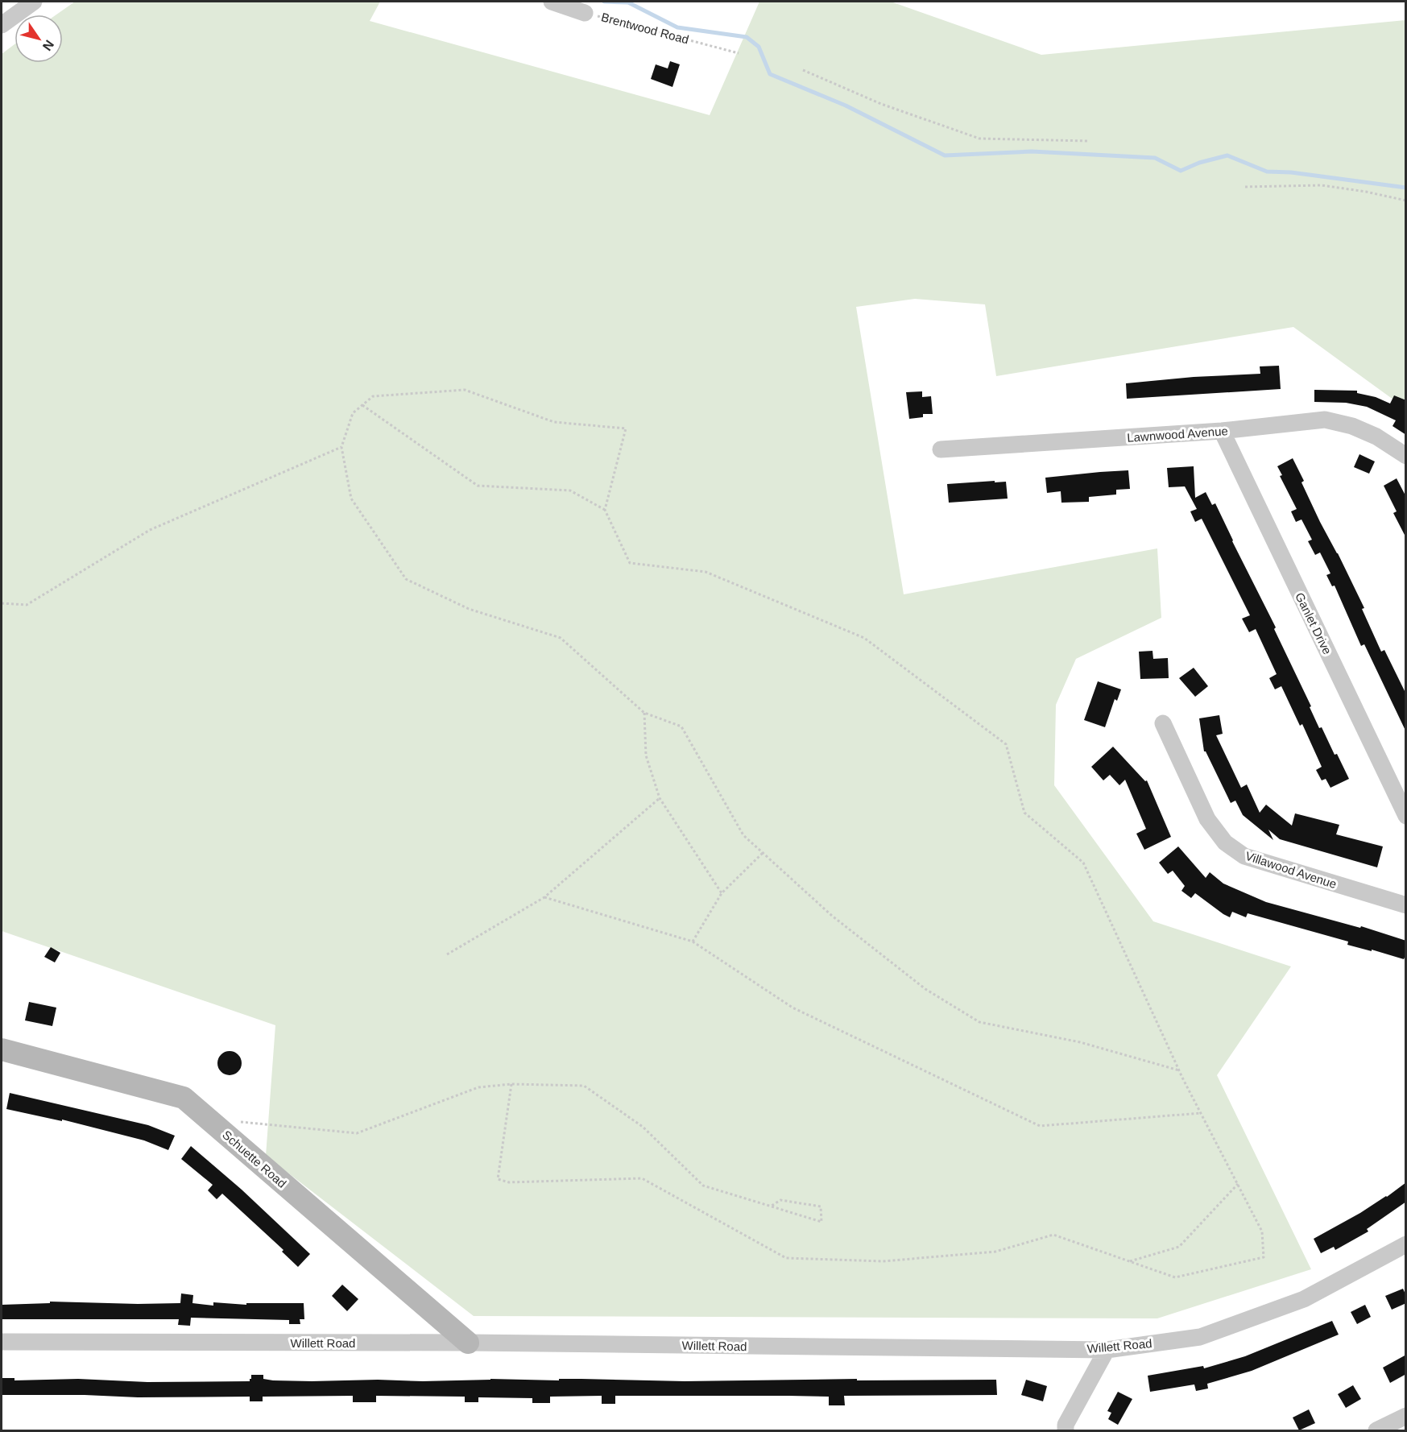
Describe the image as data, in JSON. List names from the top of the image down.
{
  "streets": {
    "street": [
      "Brentwood Road",
      "Lawnwood Avenue",
      "Ganlet Drive",
      "Villawood Avenue",
      "Schuette Road",
      "Willett Road"
    ]
  },
  "crossings": [
    ["Lawnwood Avenue", "Ganlet Drive"],
    ["Schuette Road", "Willett Road"]
  ],
  "north": "bottom right"
}
